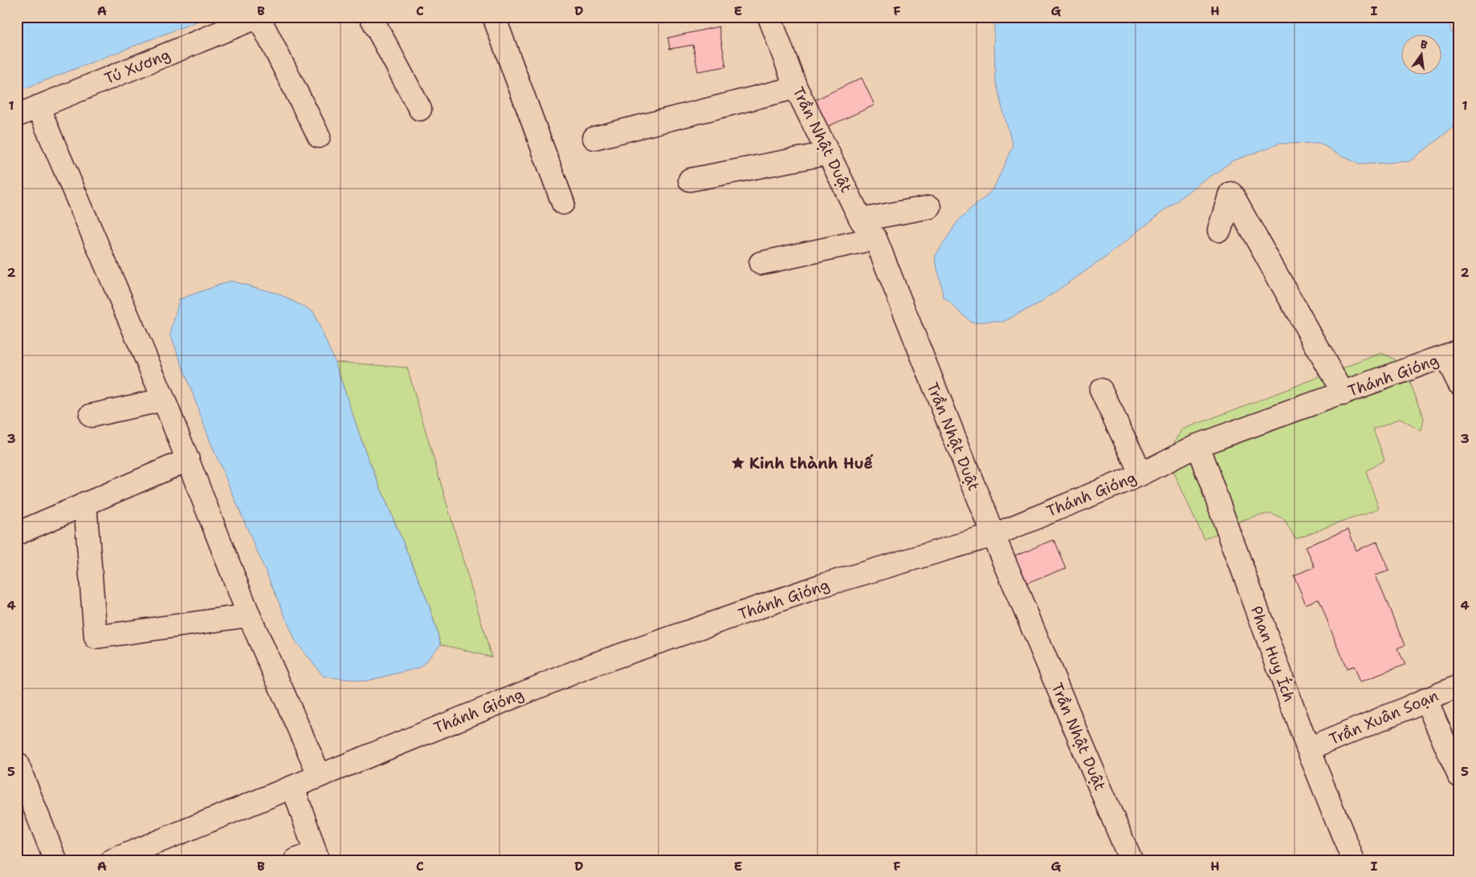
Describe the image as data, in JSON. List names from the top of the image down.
{
  "streets": {
    "street": [
      "Tú Xương",
      "Trần Nhật Duật",
      "Thánh Gióng",
      "Phan Huy Ích",
      "Trần Xuân Soạn"
    ]
  },
  "crossings": [
    ["Trần Nhật Duật", "Thánh Gióng"],
    ["Thánh Gióng", "Phan Huy Ích"],
    ["Phan Huy Ích", "Trần Xuân Soạn"]
  ],
  "places": {
    "place": ["Kinh thành Huế"]
  },
  "north": "top",
  "grid": {
    "columns": [
      "A",
      "B",
      "C",
      "D",
      "E",
      "F",
      "G",
      "H",
      "I"
    ],
    "rows": [
      "1",
      "2",
      "3",
      "4",
      "5"
    ]
  }
}
